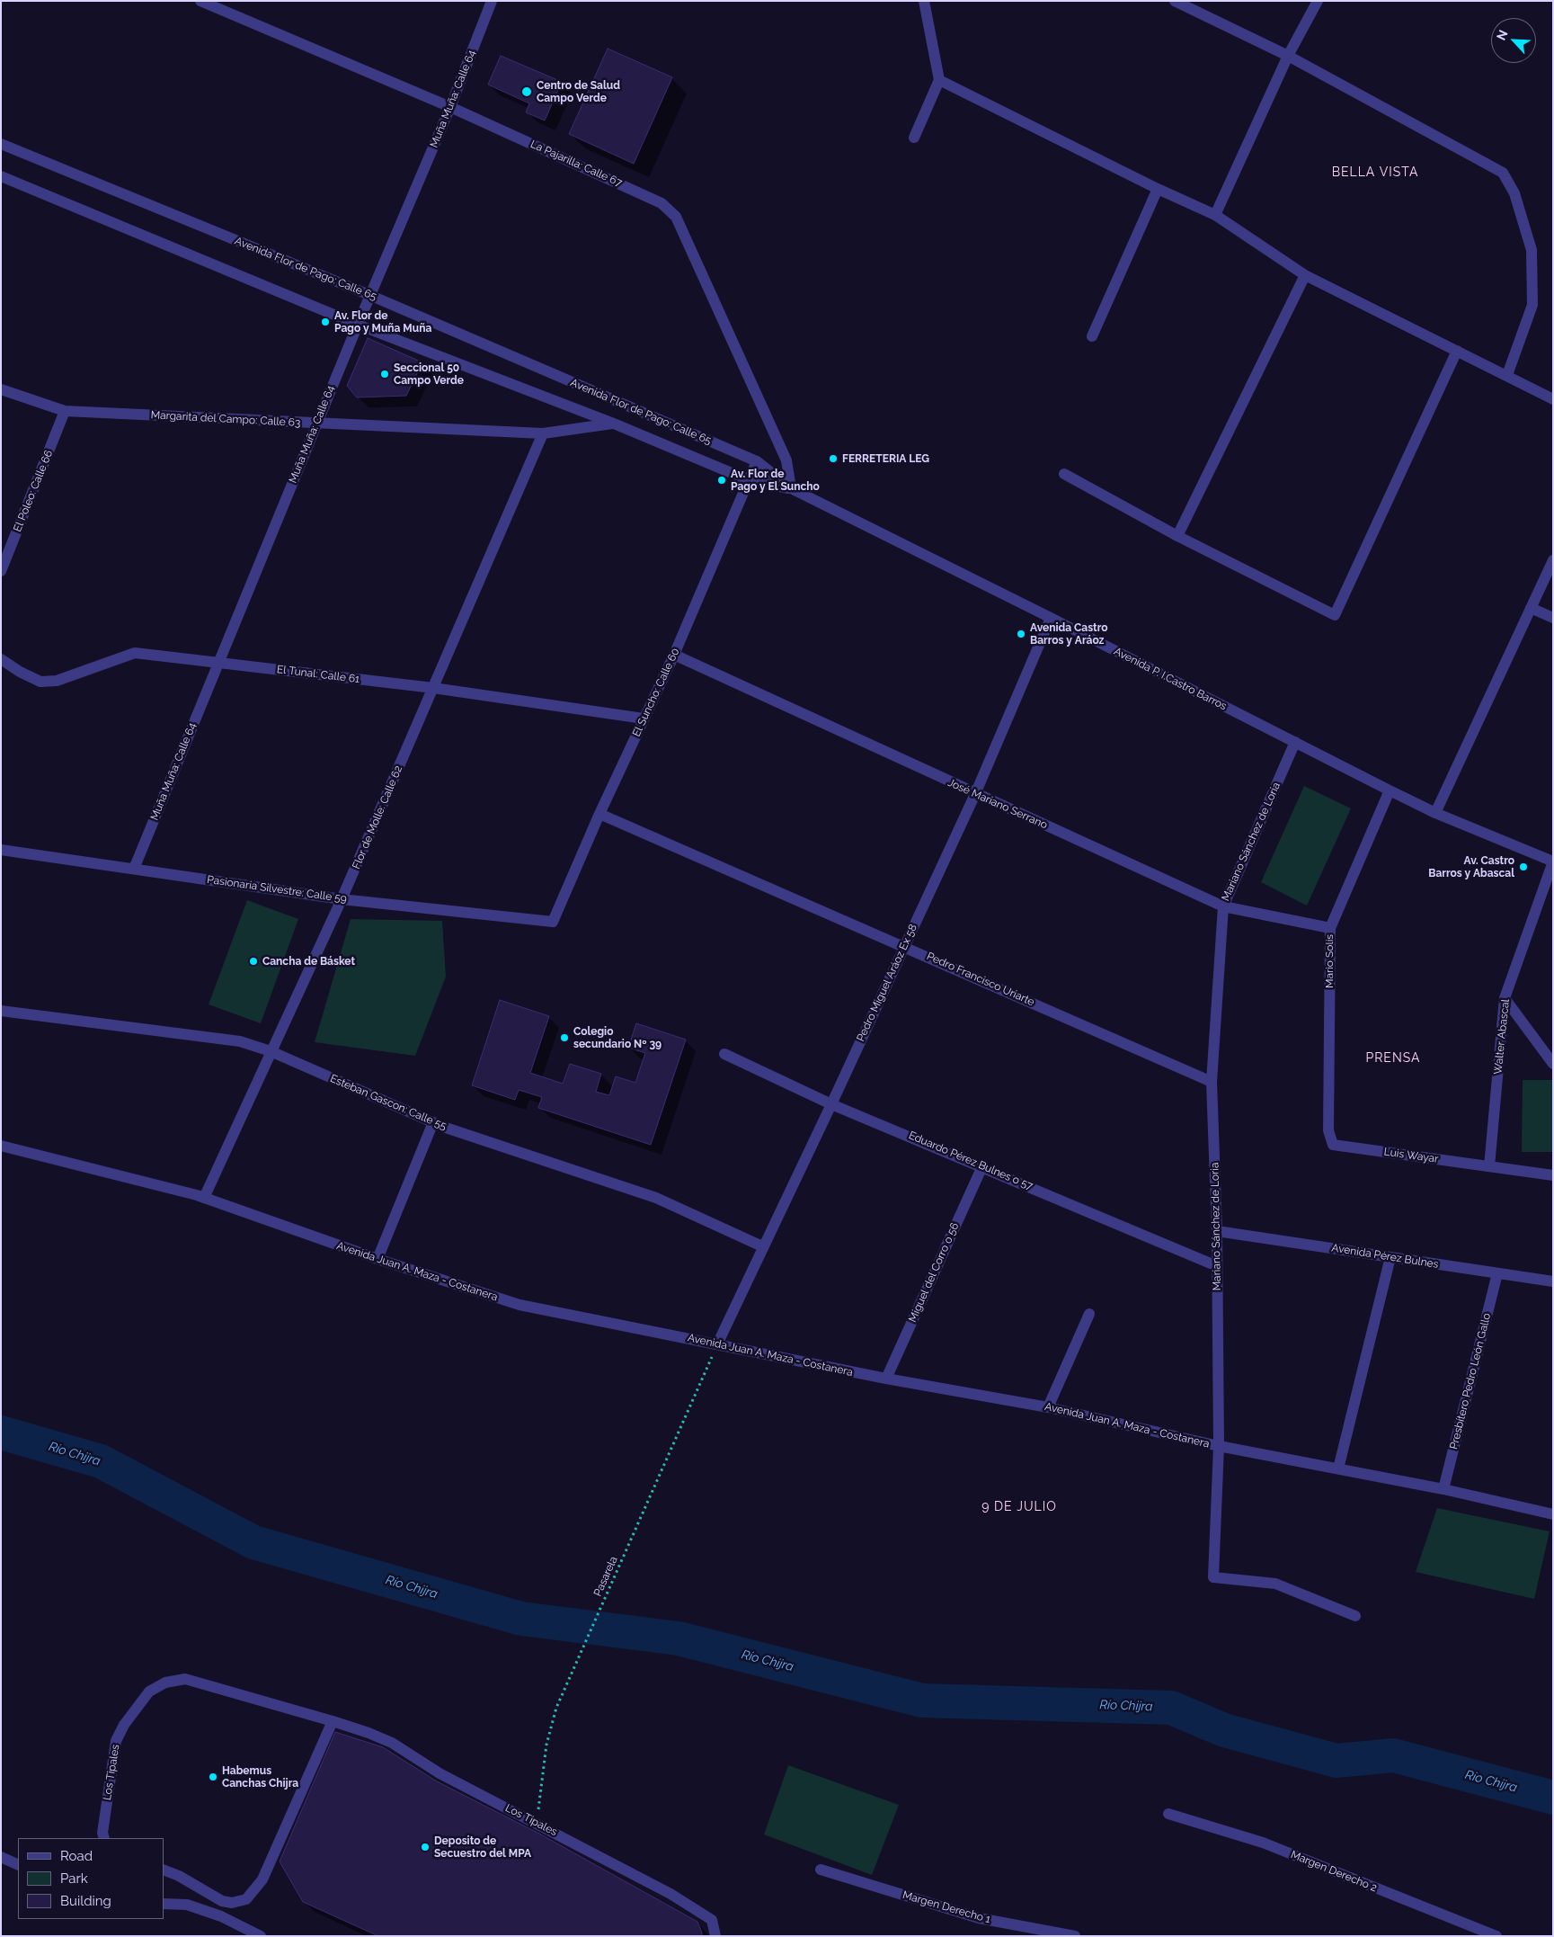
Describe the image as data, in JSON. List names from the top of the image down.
{
  "streets": {
    "street": [
      "Muña Muña: Calle 64",
      "La Pajarilla: Calle 67",
      "Avenida Flor de Pago: Calle 65",
      "Margarita del Campo: Calle 63",
      "El Poleo: Calle 66",
      "El Tunal: Calle 61",
      "Avenida P. I.Castro Barros",
      "El Suncho: Calle 60",
      "José Mariano Serrano",
      "Flor de Molle: Calle 62",
      "Mariano Sánchez de Loria",
      "Pasionaria Silvestre: Calle 59",
      "Mario Solís",
      "Pedro Francisco Uriarte",
      "Pedro Miguel Aráoz Ex 58",
      "Walter Abascal",
      "Esteban Gascon: Calle 55",
      "Luis Wayar",
      "Eduardo Pérez Bulnes o 57",
      "Avenida Pérez Bulnes",
      "Avenida Juan A. Maza - Costanera",
      "Miguel del Corro o 56",
      "Presbítero Pedro León Gallo",
      "Los Tipales",
      "Margen Derecho 2",
      "Margen Derecho 1"
    ],
    "path": ["Pasarela"]
  },
  "crossings": [
    ["Muña Muña: Calle 64", "La Pajarilla: Calle 67"],
    ["Muña Muña: Calle 64", "Avenida Flor de Pago: Calle 65"],
    ["Muña Muña: Calle 64", "Margarita del Campo: Calle 63"],
    ["Muña Muña: Calle 64", "El Tunal: Calle 61"],
    ["Muña Muña: Calle 64", "Pasionaria Silvestre: Calle 59"],
    ["La Pajarilla: Calle 67", "Avenida P. I.Castro Barros"],
    ["Avenida Flor de Pago: Calle 65", "Margarita del Campo: Calle 63"],
    ["Avenida Flor de Pago: Calle 65", "Avenida P. I.Castro Barros"],
    ["Avenida Flor de Pago: Calle 65", "El Suncho: Calle 60"],
    ["Margarita del Campo: Calle 63", "El Poleo: Calle 66"],
    ["Margarita del Campo: Calle 63", "Flor de Molle: Calle 62"],
    ["El Tunal: Calle 61", "El Suncho: Calle 60"],
    ["El Tunal: Calle 61", "Flor de Molle: Calle 62"],
    ["Avenida P. I.Castro Barros", "El Suncho: Calle 60"],
    ["Avenida P. I.Castro Barros", "Mariano Sánchez de Loria"],
    ["Avenida P. I.Castro Barros", "Mario Solís"],
    ["Avenida P. I.Castro Barros", "Pedro Miguel Aráoz Ex 58"],
    ["Avenida P. I.Castro Barros", "Walter Abascal"],
    ["El Suncho: Calle 60", "José Mariano Serrano"],
    ["El Suncho: Calle 60", "Pasionaria Silvestre: Calle 59"],
    ["El Suncho: Calle 60", "Pedro Francisco Uriarte"],
    ["José Mariano Serrano", "Mariano Sánchez de Loria"],
    ["José Mariano Serrano", "Mario Solís"],
    ["José Mariano Serrano", "Pedro Miguel Aráoz Ex 58"],
    ["Flor de Molle: Calle 62", "Pasionaria Silvestre: Calle 59"],
    ["Flor de Molle: Calle 62", "Esteban Gascon: Calle 55"],
    ["Flor de Molle: Calle 62", "Avenida Juan A. Maza - Costanera"],
    ["Mariano Sánchez de Loria", "Pedro Francisco Uriarte"],
    ["Mariano Sánchez de Loria", "Eduardo Pérez Bulnes o 57"],
    ["Mariano Sánchez de Loria", "Avenida Pérez Bulnes"],
    ["Mariano Sánchez de Loria", "Avenida Juan A. Maza - Costanera"],
    ["Mario Solís", "Luis Wayar"],
    ["Pedro Francisco Uriarte", "Pedro Miguel Aráoz Ex 58"],
    ["Pedro Miguel Aráoz Ex 58", "Esteban Gascon: Calle 55"],
    ["Pedro Miguel Aráoz Ex 58", "Eduardo Pérez Bulnes o 57"],
    ["Pedro Miguel Aráoz Ex 58", "Avenida Juan A. Maza - Costanera"],
    ["Pedro Miguel Aráoz Ex 58", "Pasarela"],
    ["Walter Abascal", "Luis Wayar"],
    ["Eduardo Pérez Bulnes o 57", "Miguel del Corro o 56"],
    ["Avenida Pérez Bulnes", "Presbítero Pedro León Gallo"],
    ["Avenida Juan A. Maza - Costanera", "Miguel del Corro o 56"],
    ["Avenida Juan A. Maza - Costanera", "Presbítero Pedro León Gallo"],
    ["Avenida Juan A. Maza - Costanera", "Pasarela"],
    ["Pasarela", "Los Tipales"]
  ],
  "districts": ["BELLA VISTA", "PRENSA", "9 DE JULIO"],
  "water": ["Río Chijra"],
  "places": [
    "Centro de Salud Campo Verde",
    "Av. Flor de Pago y Muña Muña",
    "Seccional 50 Campo Verde",
    "FERRETERIA LEG",
    "Av. Flor de Pago y El Suncho",
    "Avenida Castro Barros y Aráoz",
    "Av. Castro Barros y Abascal",
    "Cancha de Básket",
    "Colegio secundario Nº 39",
    "Habemus Canchas Chijra",
    "Deposito de Secuestro del MPA"
  ],
  "legend": ["Road", "Park", "Building"],
  "north": "top left"
}
